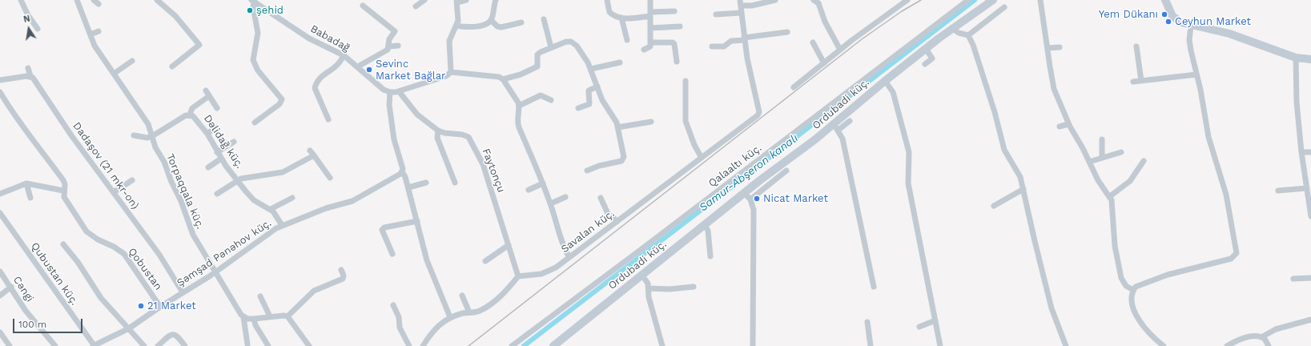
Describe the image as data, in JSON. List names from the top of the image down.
{
  "streets": {
    "street": [
      "Babadağ",
      "Ordubadi küç.",
      "Dəlidağ küç.",
      "Dadaşov (21 mkr-on)",
      "Qalaaltı küç.",
      "Faytonçu",
      "Torpaqqala küç.",
      "Savalan küç.",
      "Şəmşad Pənəhov küç.",
      "Qobustan",
      "Qubustan küç.",
      "Cəngi"
    ]
  },
  "crossings": [
    ["Dəlidağ küç.", "Torpaqqala küç."],
    ["Dəlidağ küç.", "Şəmşad Pənəhov küç."],
    ["Dadaşov (21 mkr-on)", "Şəmşad Pənəhov küç."],
    ["Faytonçu", "Savalan küç."],
    ["Torpaqqala küç.", "Şəmşad Pənəhov küç."],
    ["Şəmşad Pənəhov küç.", "Qobustan"],
    ["Şəmşad Pənəhov küç.", "Qubustan küç."]
  ],
  "water": ["Samur-Abşeron kanalı"],
  "places": [
    "şehid",
    "Yem Dükanı",
    "Ceyhun Market",
    "Sevinc Market Bağlar",
    "Nicat Market",
    "21 Market"
  ],
  "scale_bar": "100 m",
  "north": "top"
}
